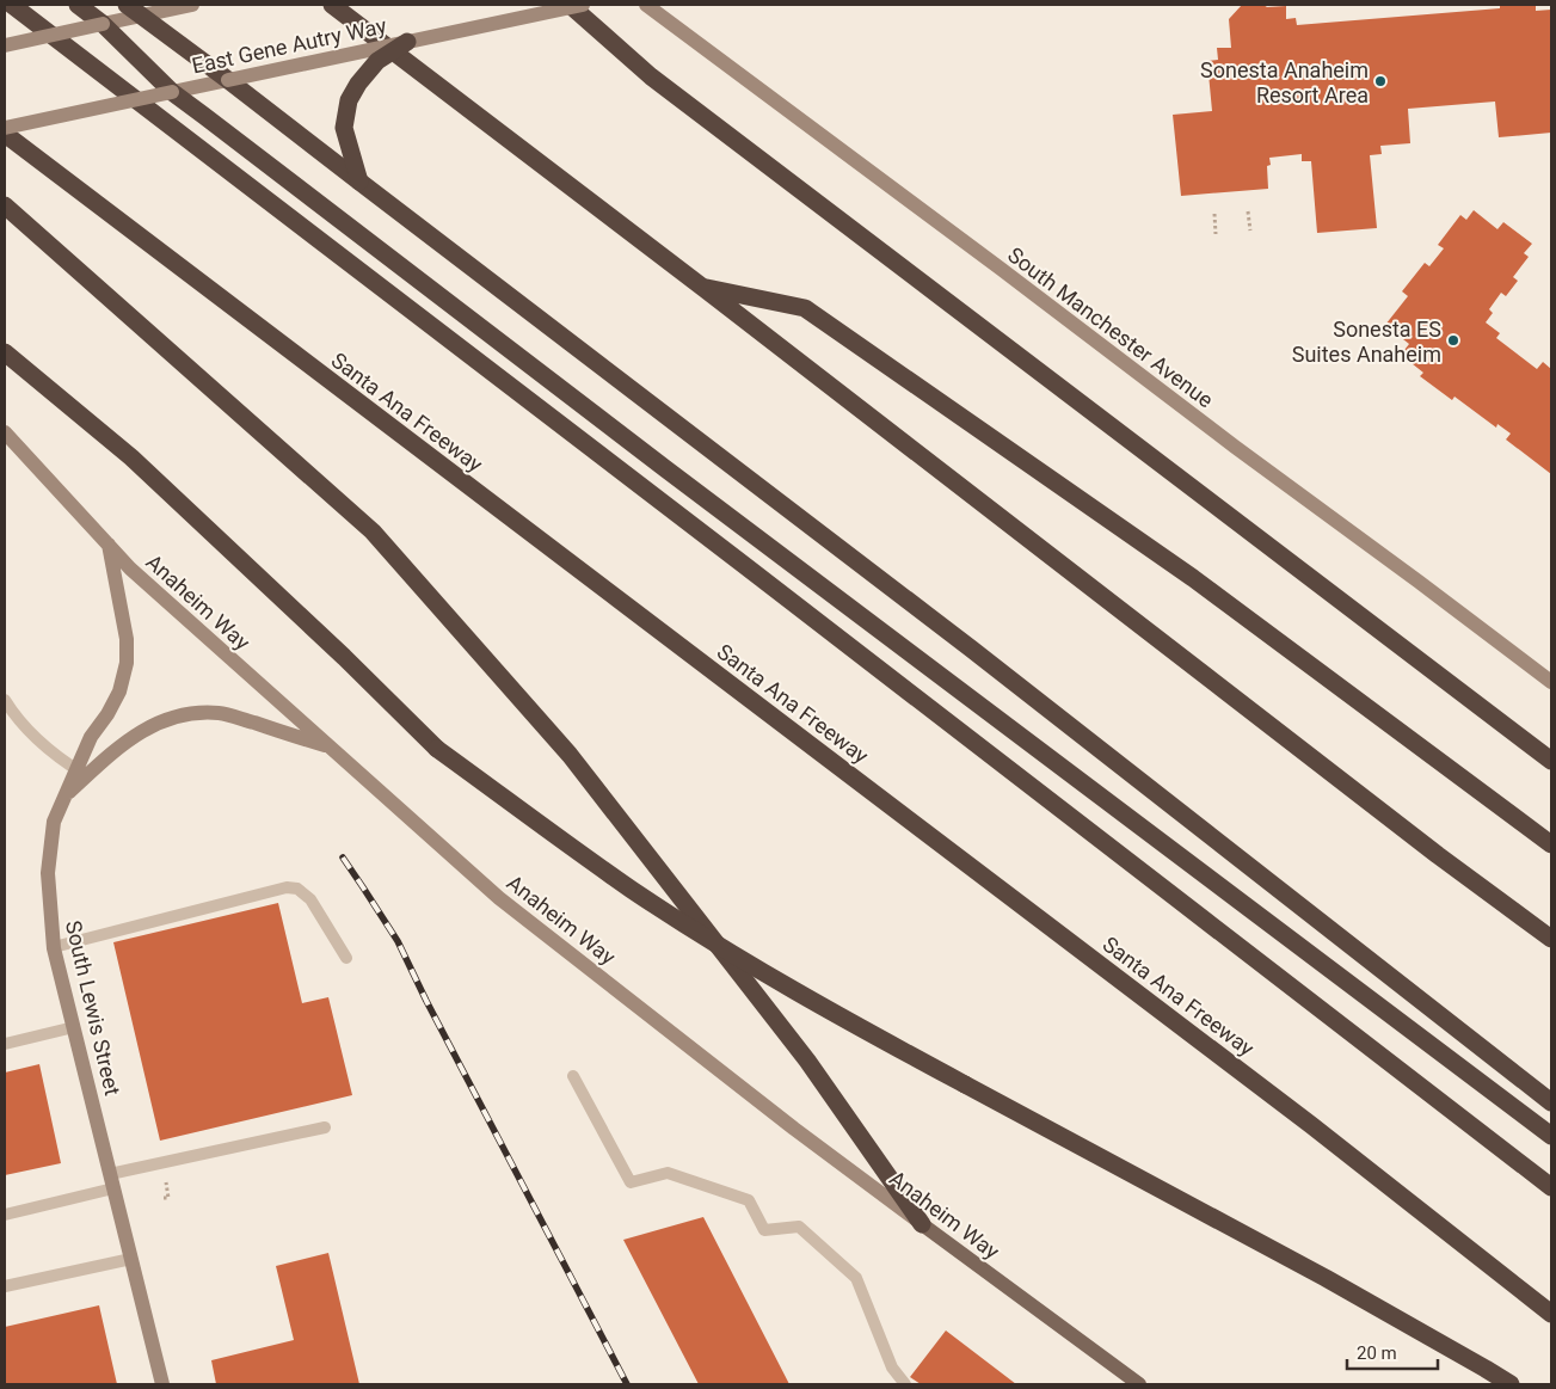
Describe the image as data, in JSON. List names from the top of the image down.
{
  "streets": {
    "highway": ["Santa Ana Freeway"],
    "main road": [
      "East Gene Autry Way",
      "South Manchester Avenue",
      "Anaheim Way",
      "South Lewis Street"
    ]
  },
  "places": ["Sonesta Anaheim Resort Area", "Sonesta ES Suites Anaheim"],
  "scale_bar": "20 m"
}
